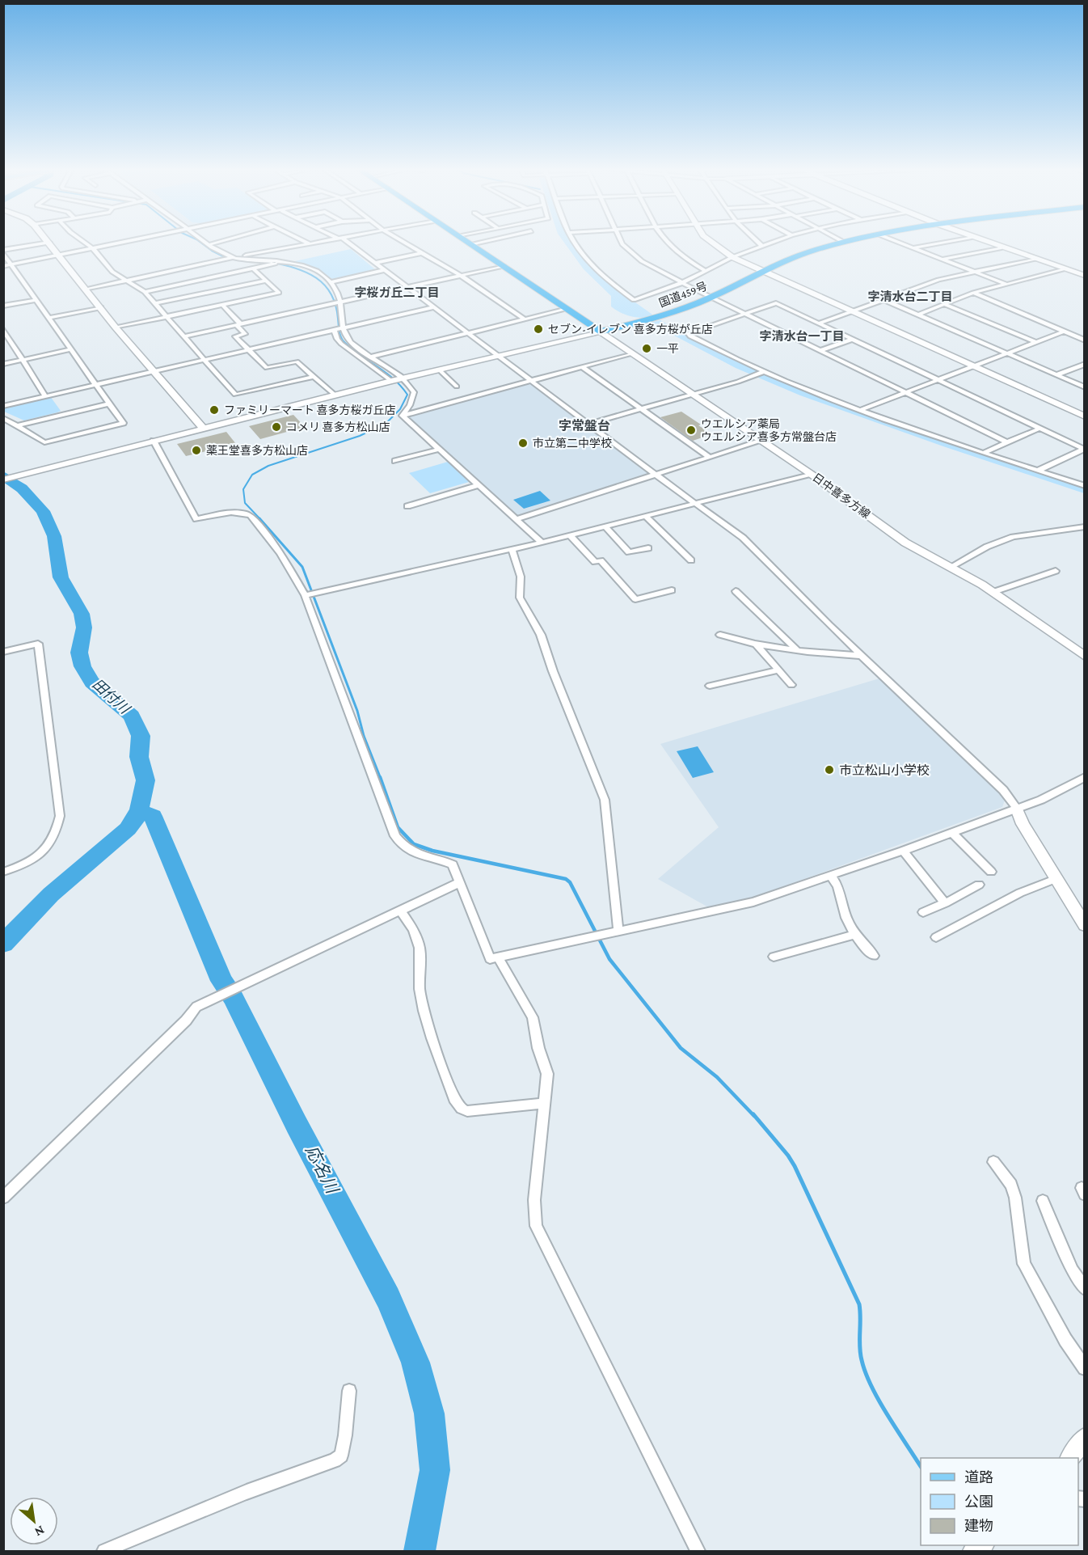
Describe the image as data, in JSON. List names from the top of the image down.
{
  "streets": {
    "highway": ["国道459号"],
    "street": ["日中喜多方線"]
  },
  "crossings": [
    ["国道459号", "日中喜多方線"]
  ],
  "districts": [
    "字桜ガ丘二丁目",
    "字清水台二丁目",
    "字清水台一丁目",
    "字常盤台"
  ],
  "water": ["田付川", "応名川"],
  "places": [
    "セブン-イレブン 喜多方桜が丘店",
    "一平",
    "ファミリーマート 喜多方桜ガ丘店",
    "コメリ 喜多方松山店",
    "ウエルシア薬局 ウエルシア喜多方常盤台店",
    "市立第二中学校",
    "薬王堂喜多方松山店",
    "市立松山小学校"
  ],
  "legend": ["道路", "公園", "建物"],
  "north": "bottom right"
}
